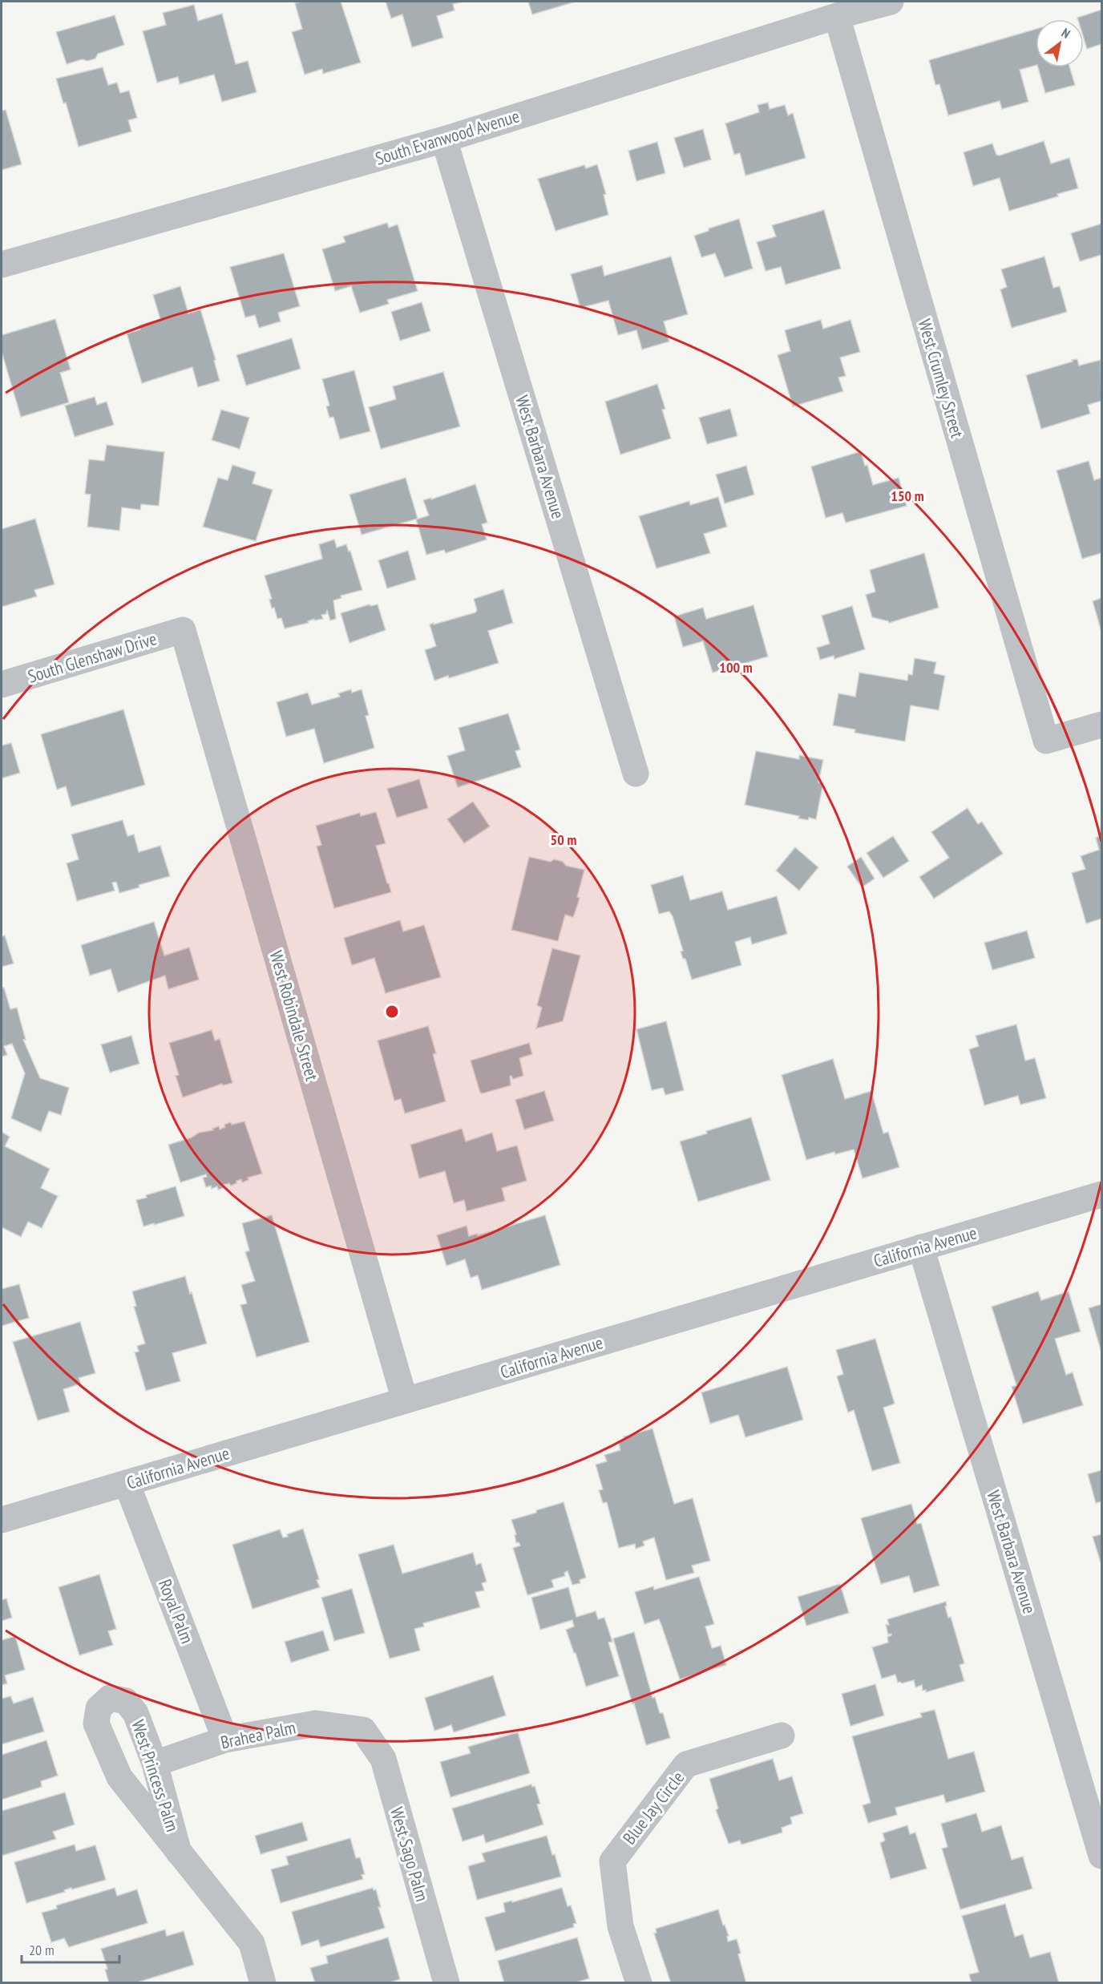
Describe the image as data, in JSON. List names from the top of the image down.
{
  "streets": {
    "street": [
      "South Evanwood Avenue",
      "West Crumley Street",
      "West Barbara Avenue",
      "South Glenshaw Drive",
      "West Robindale Street",
      "California Avenue",
      "Royal Palm",
      "Brahea Palm",
      "West Princess Palm",
      "Blue Jay Circle",
      "West Sago Palm"
    ]
  },
  "crossings": [
    ["South Evanwood Avenue", "West Crumley Street"],
    ["South Evanwood Avenue", "West Barbara Avenue"],
    ["West Barbara Avenue", "California Avenue"],
    ["South Glenshaw Drive", "West Robindale Street"],
    ["West Robindale Street", "California Avenue"],
    ["California Avenue", "Royal Palm"],
    ["Royal Palm", "Brahea Palm"],
    ["Brahea Palm", "West Princess Palm"],
    ["Brahea Palm", "West Sago Palm"]
  ],
  "scale_bar": "20 m",
  "north": "top right",
  "rings": ["150 m", "100 m", "50 m"]
}
